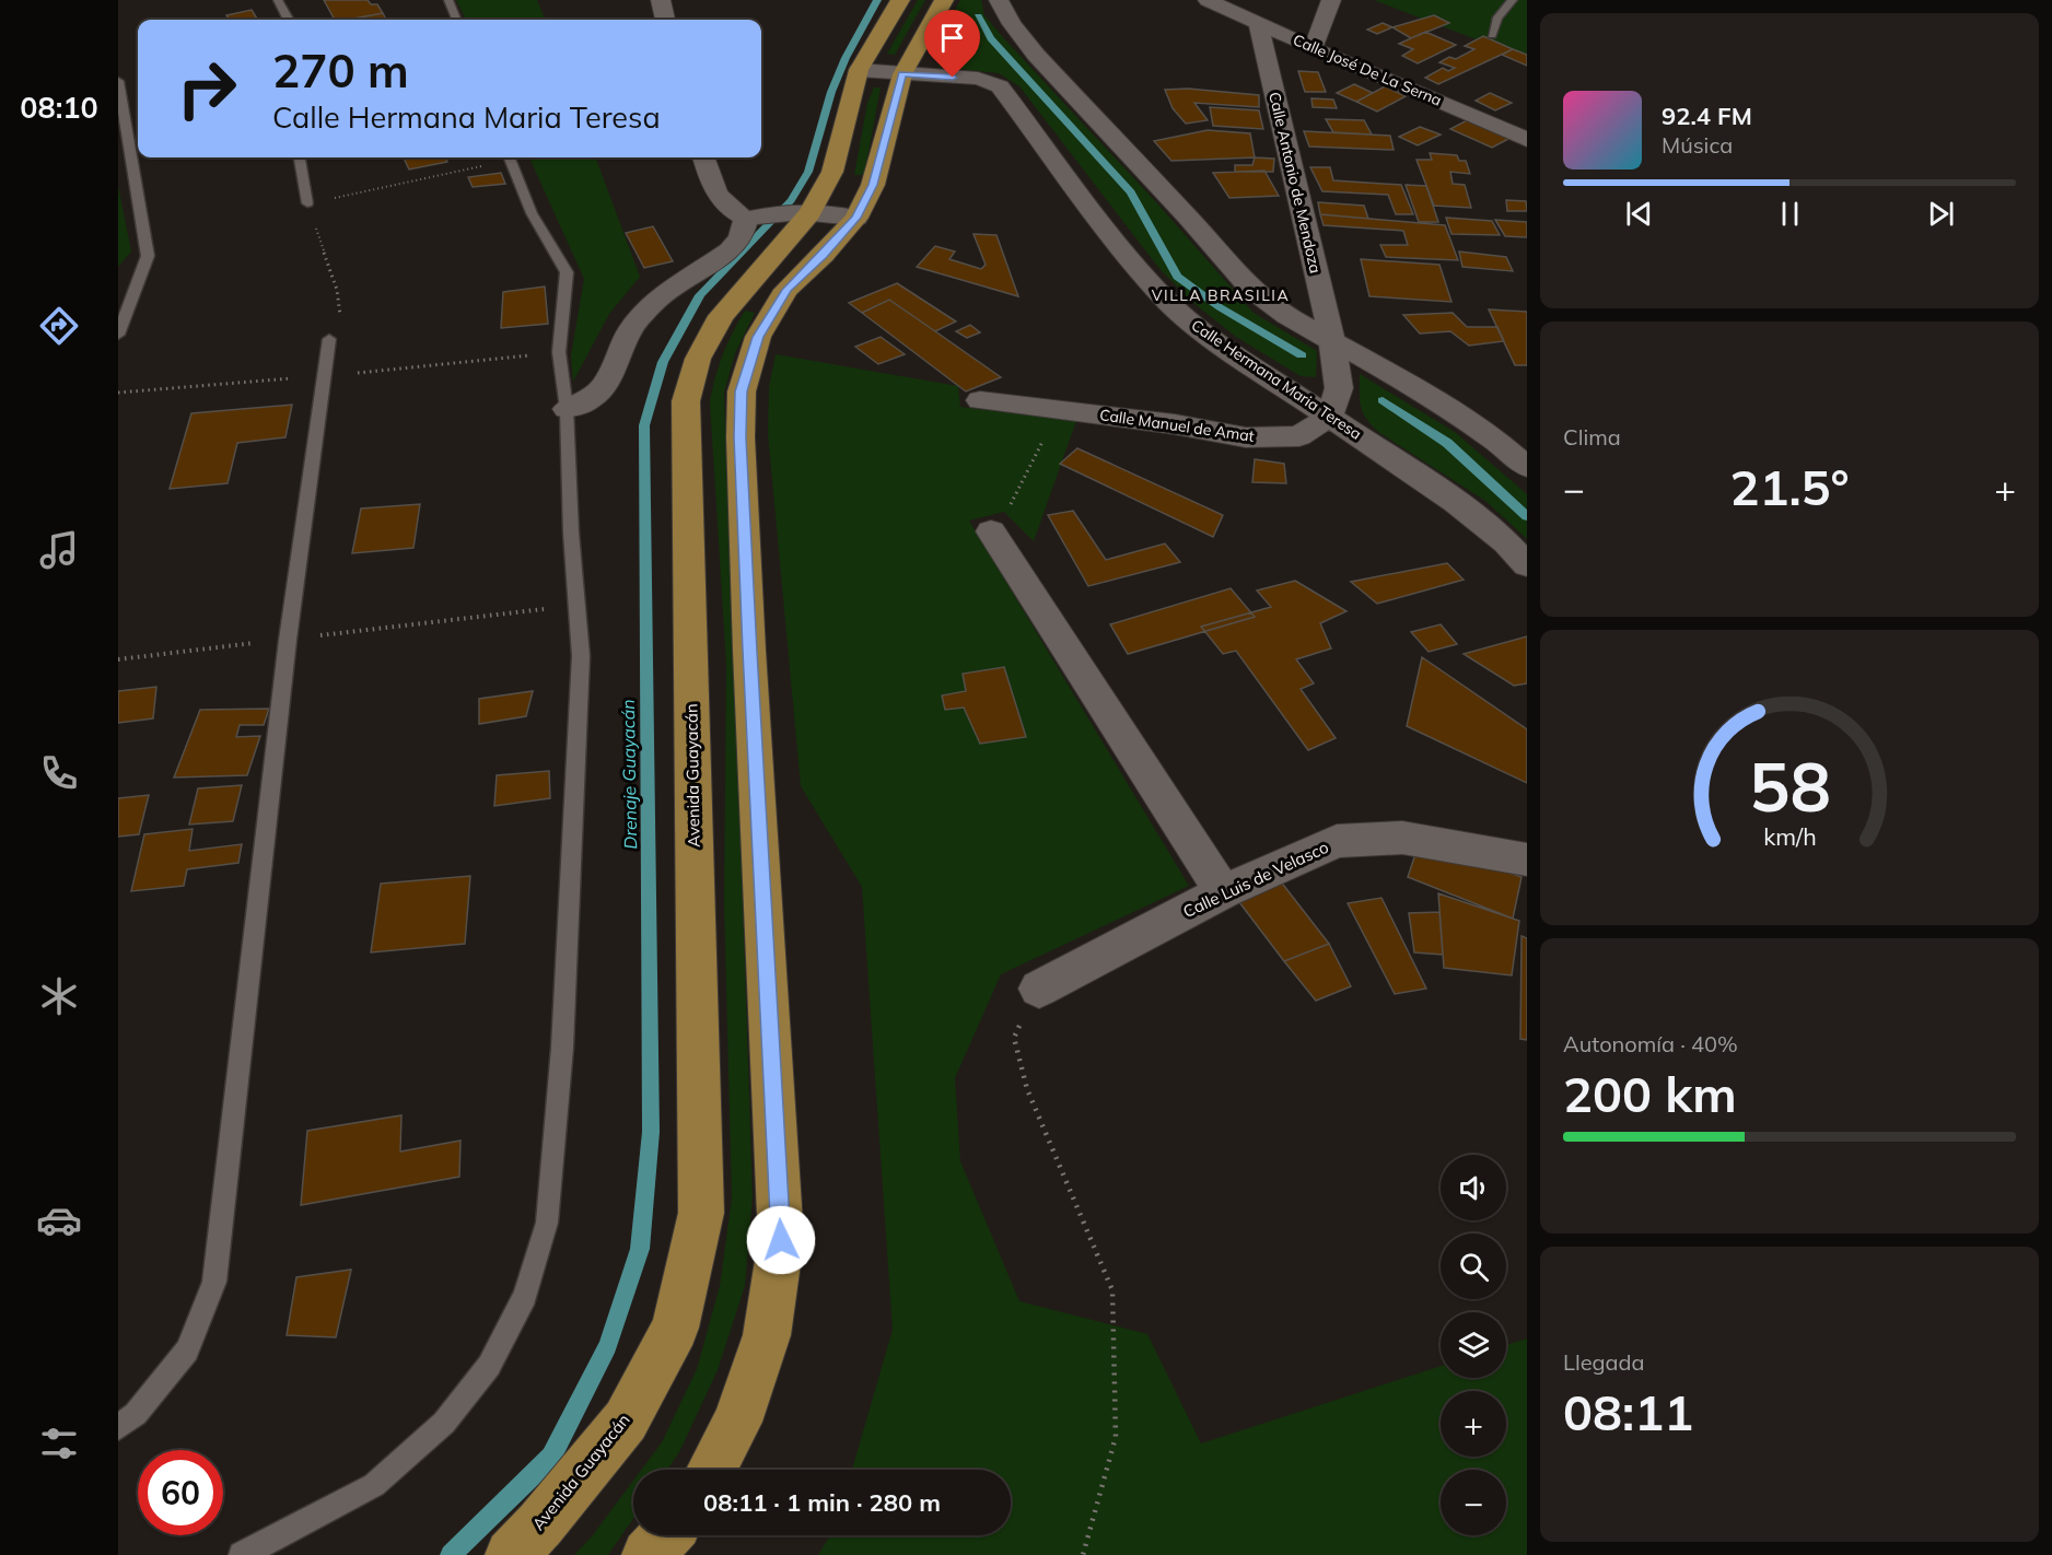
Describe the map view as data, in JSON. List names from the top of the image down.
{
  "streets": {
    "main road": ["Avenida Guayacán"],
    "street": [
      "Calle José De La Serna",
      "Calle Antonio de Mendoza",
      "Calle Hermana Maria Teresa",
      "Calle Manuel de Amat",
      "Calle Luis de Velasco"
    ]
  },
  "crossings": [
    ["Calle José De La Serna", "Calle Antonio de Mendoza"],
    ["Calle Hermana Maria Teresa", "Calle Manuel de Amat"],
    ["Calle Hermana Maria Teresa", "Avenida Guayacán"]
  ],
  "districts": ["VILLA BRASILIA"],
  "water": ["Drenaje Guayacán"],
  "page": {
    "tabs": "08:10",
    "turn": ["270 m", "Calle Hermana Maria Teresa"],
    "song": ["92.4 FM", "Música"],
    "tile": [
      "Clima",
      ["Autonomía · 40%", "200 km"],
      ["Llegada", "08:11"]
    ],
    "heat": ["−", "21.5°", "+"],
    "map_buttons": ["+", "−"],
    "limit": "60",
    "trip": "08:11 · 1 min · 280 m",
    "gauge": ["58", "km/h"]
  }
}
